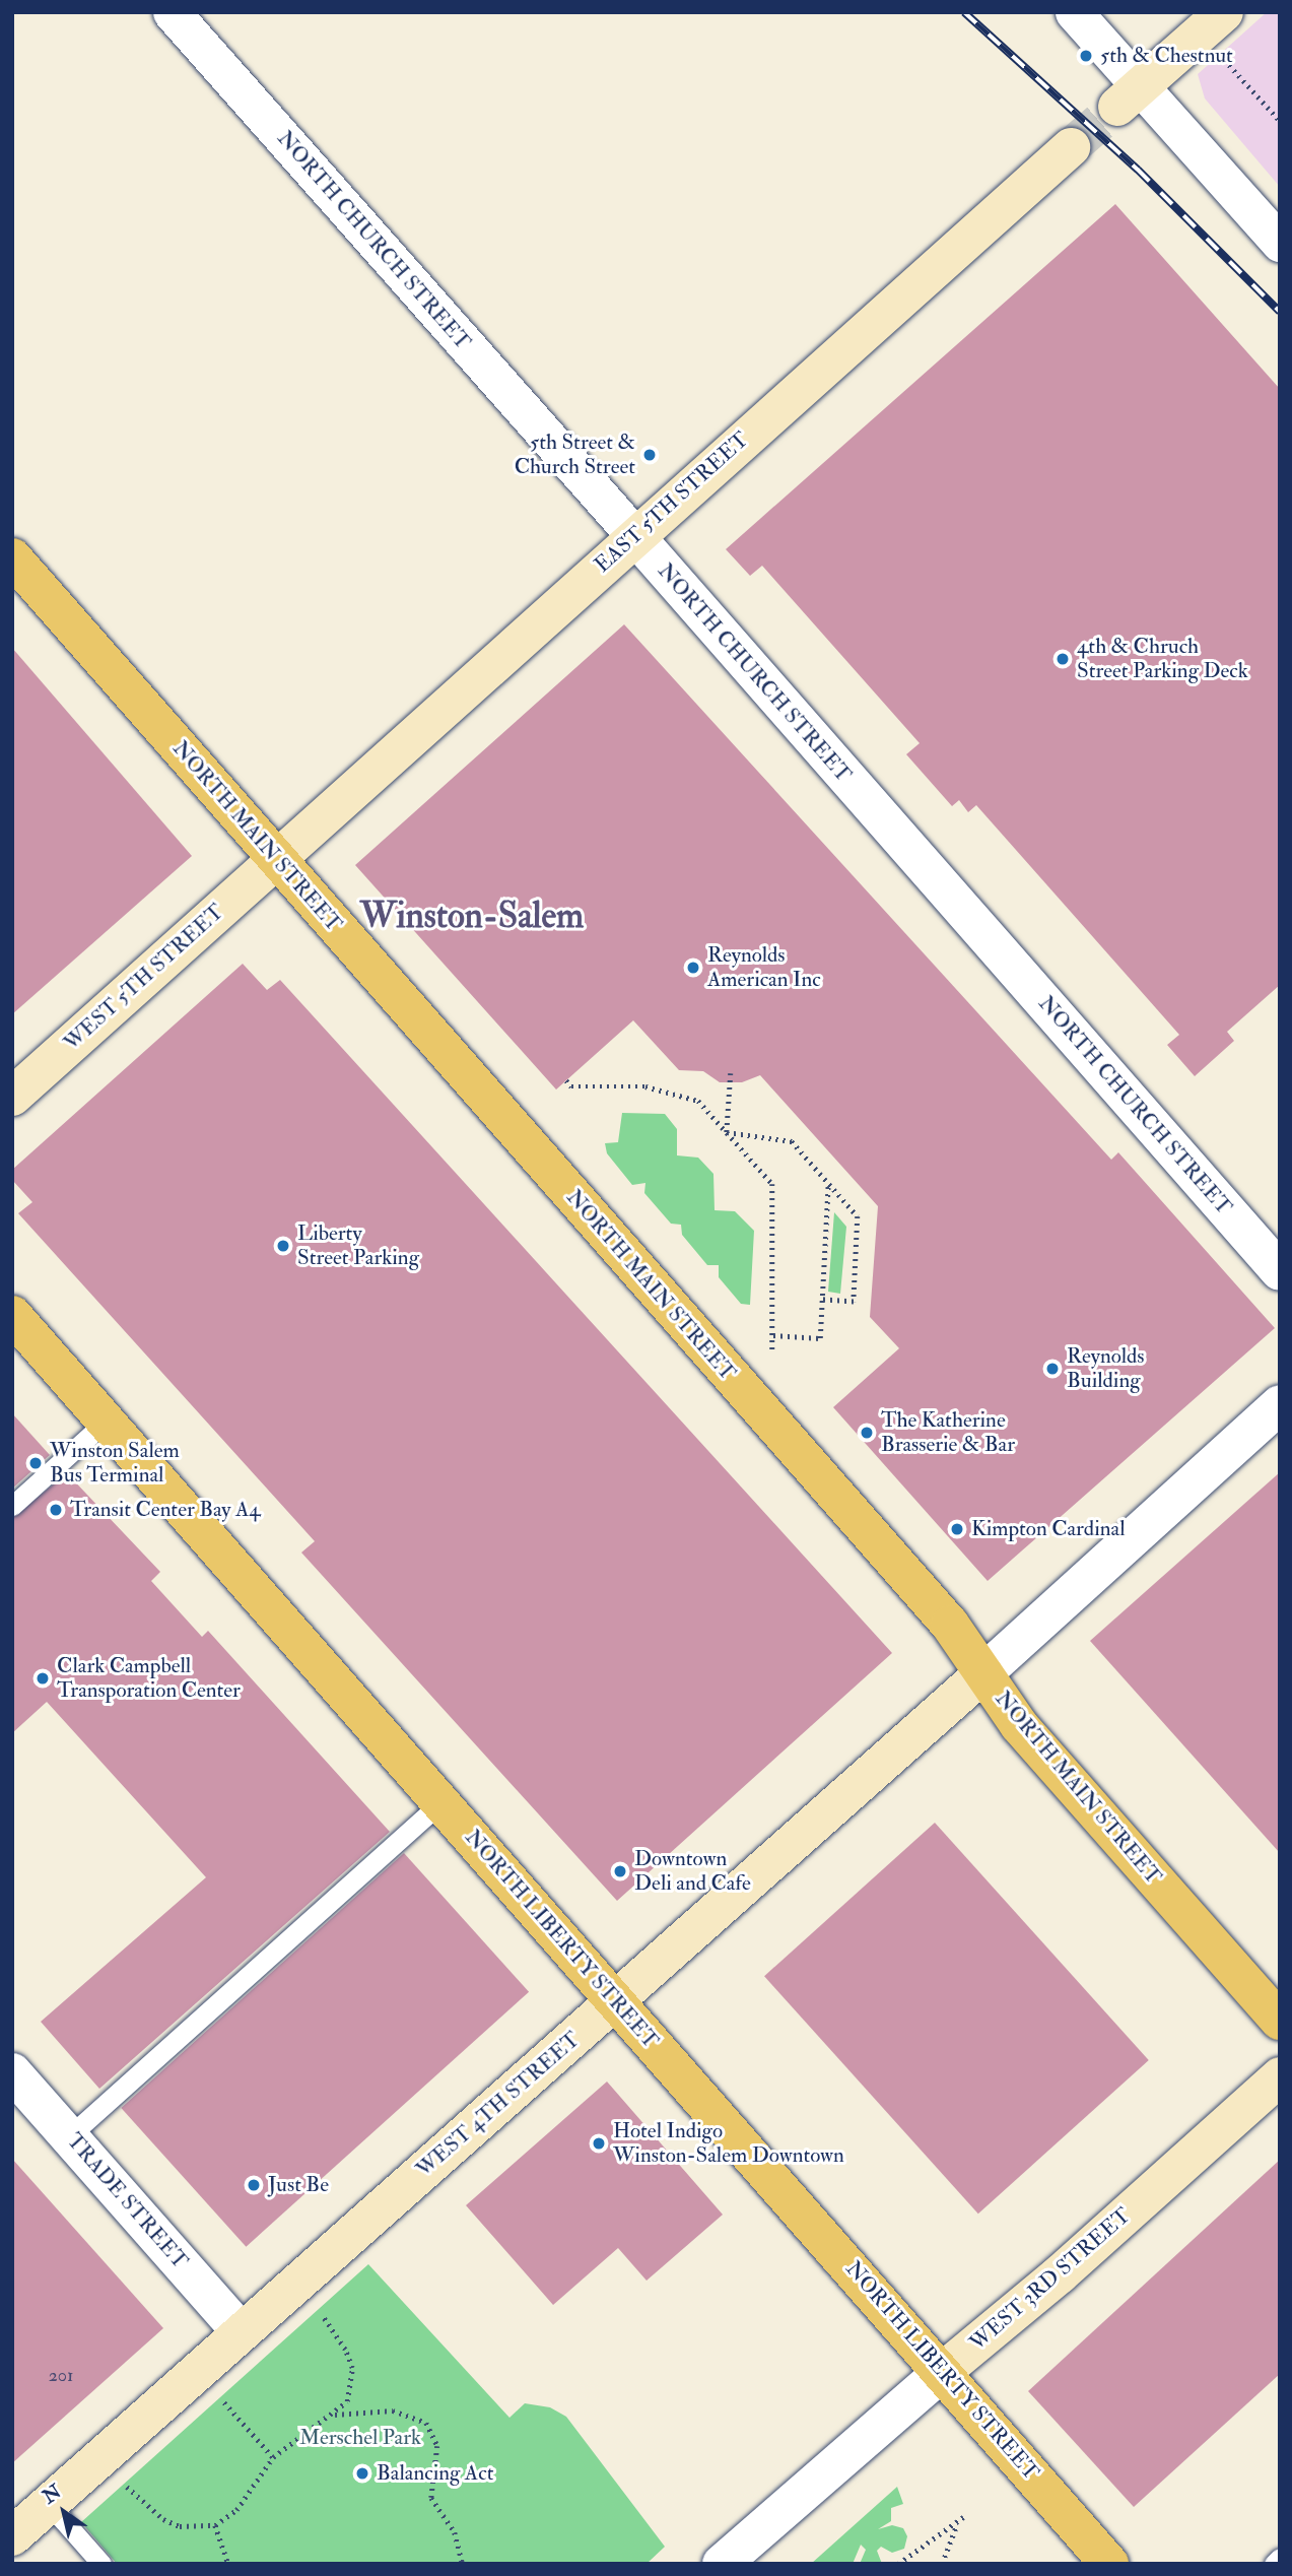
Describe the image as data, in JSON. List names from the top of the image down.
{
  "streets": {
    "main road": [
      "EAST 5TH STREET",
      "NORTH MAIN STREET",
      "WEST 5TH STREET",
      "NORTH LIBERTY STREET",
      "WEST 4TH STREET",
      "WEST 3RD STREET"
    ],
    "street": ["NORTH CHURCH STREET", "TRADE STREET"]
  },
  "crossings": [
    ["NORTH CHURCH STREET", "EAST 5TH STREET"],
    ["EAST 5TH STREET", "NORTH MAIN STREET"],
    ["EAST 5TH STREET", "WEST 5TH STREET"],
    ["NORTH MAIN STREET", "WEST 5TH STREET"],
    ["NORTH MAIN STREET", "WEST 4TH STREET"],
    ["NORTH LIBERTY STREET", "WEST 4TH STREET"],
    ["NORTH LIBERTY STREET", "WEST 3RD STREET"],
    ["WEST 4TH STREET", "TRADE STREET"]
  ],
  "districts": ["Winston-Salem"],
  "parks": ["Merschel Park"],
  "places": [
    "5th & Chestnut",
    "5th Street & Church Street",
    "4th & Chruch Street Parking Deck",
    "Reynolds American Inc",
    "Liberty Street Parking",
    "Reynolds Building",
    "The Katherine Brasserie & Bar",
    "Winston Salem Bus Terminal",
    "Transit Center Bay A4",
    "Kimpton Cardinal",
    "Clark Campbell Transporation Center",
    "Downtown Deli and Cafe",
    "Hotel Indigo Winston-Salem Downtown",
    "Just Be",
    "Balancing Act"
  ],
  "house_numbers": ["201"],
  "north": "top left"
}
